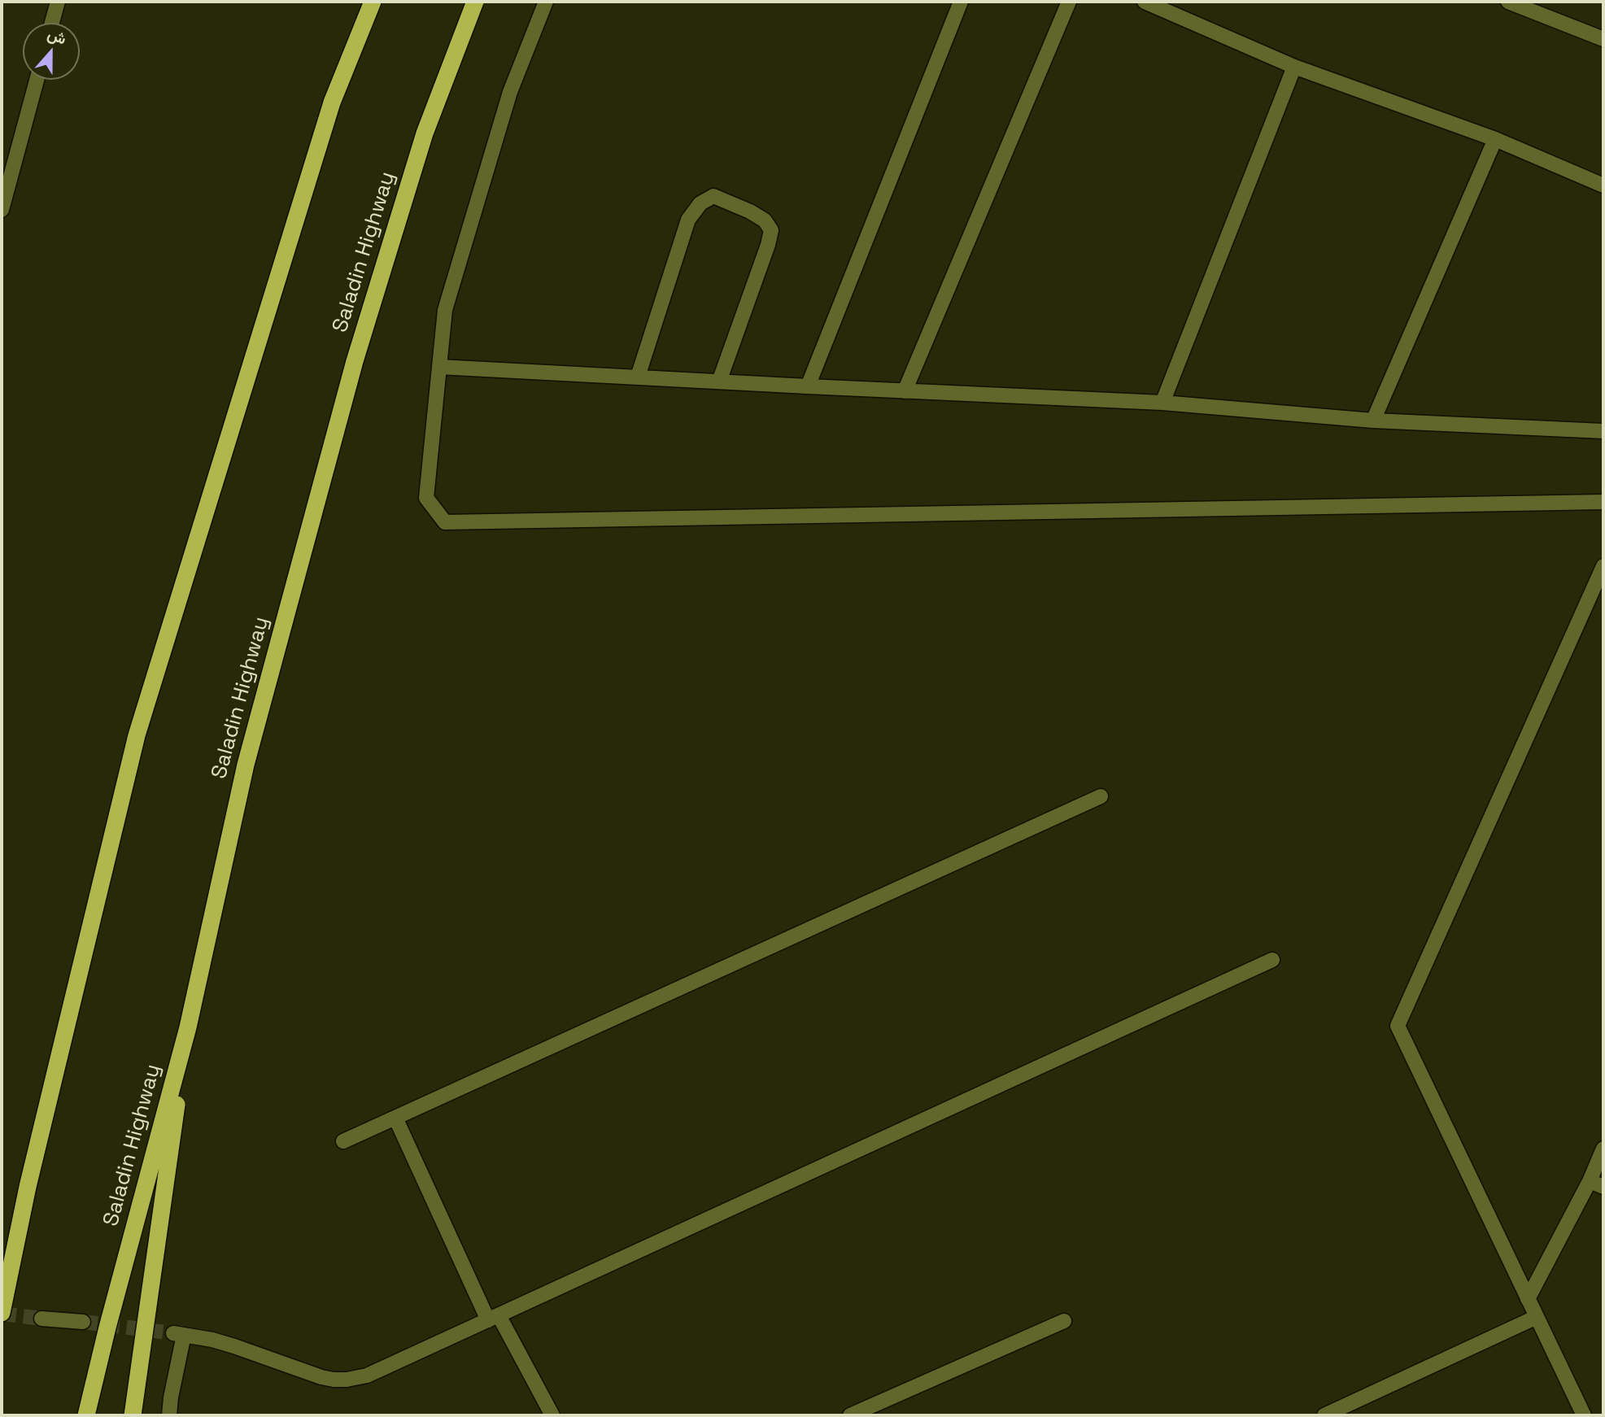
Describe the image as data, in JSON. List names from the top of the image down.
{
  "streets": {
    "highway": ["Saladin Highway"]
  },
  "north": "top"
}
